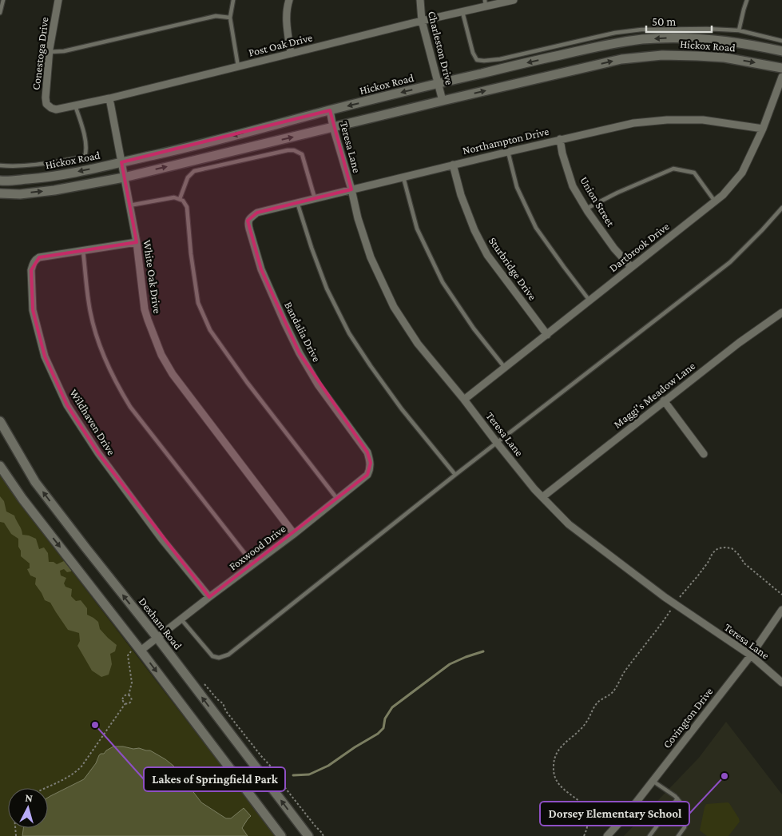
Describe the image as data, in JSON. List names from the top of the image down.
{
  "streets": {
    "street": [
      "Post Oak Drive",
      "Hickox Road",
      "Charleston Drive",
      "Conestoga Drive",
      "Northampton Drive",
      "Teresa Lane",
      "Union Street",
      "Dartbrook Drive",
      "Sturbridge Drive",
      "White Oak Drive",
      "Bandalia Drive",
      "Maggi's Meadow Lane",
      "Wildhaven Drive",
      "Foxwood Drive",
      "Dexham Road",
      "Covington Drive"
    ]
  },
  "crossings": [
    ["Post Oak Drive", "Charleston Drive"],
    ["Post Oak Drive", "Conestoga Drive"],
    ["Post Oak Drive", "White Oak Drive"],
    ["Hickox Road", "Charleston Drive"],
    ["Hickox Road", "Teresa Lane"],
    ["Hickox Road", "White Oak Drive"],
    ["Northampton Drive", "Teresa Lane"],
    ["Northampton Drive", "Union Street"],
    ["Northampton Drive", "Dartbrook Drive"],
    ["Northampton Drive", "Sturbridge Drive"],
    ["Northampton Drive", "Bandalia Drive"],
    ["Teresa Lane", "Dartbrook Drive"],
    ["Teresa Lane", "Maggi's Meadow Lane"],
    ["Teresa Lane", "Covington Drive"],
    ["Union Street", "Dartbrook Drive"],
    ["Dartbrook Drive", "Sturbridge Drive"],
    ["White Oak Drive", "Wildhaven Drive"],
    ["White Oak Drive", "Foxwood Drive"],
    ["Bandalia Drive", "Foxwood Drive"],
    ["Wildhaven Drive", "Foxwood Drive"],
    ["Foxwood Drive", "Dexham Road"]
  ],
  "places": ["Lakes of Springfield Park", "Dorsey Elementary School"],
  "scale_bar": "50 m",
  "north": "top"
}
